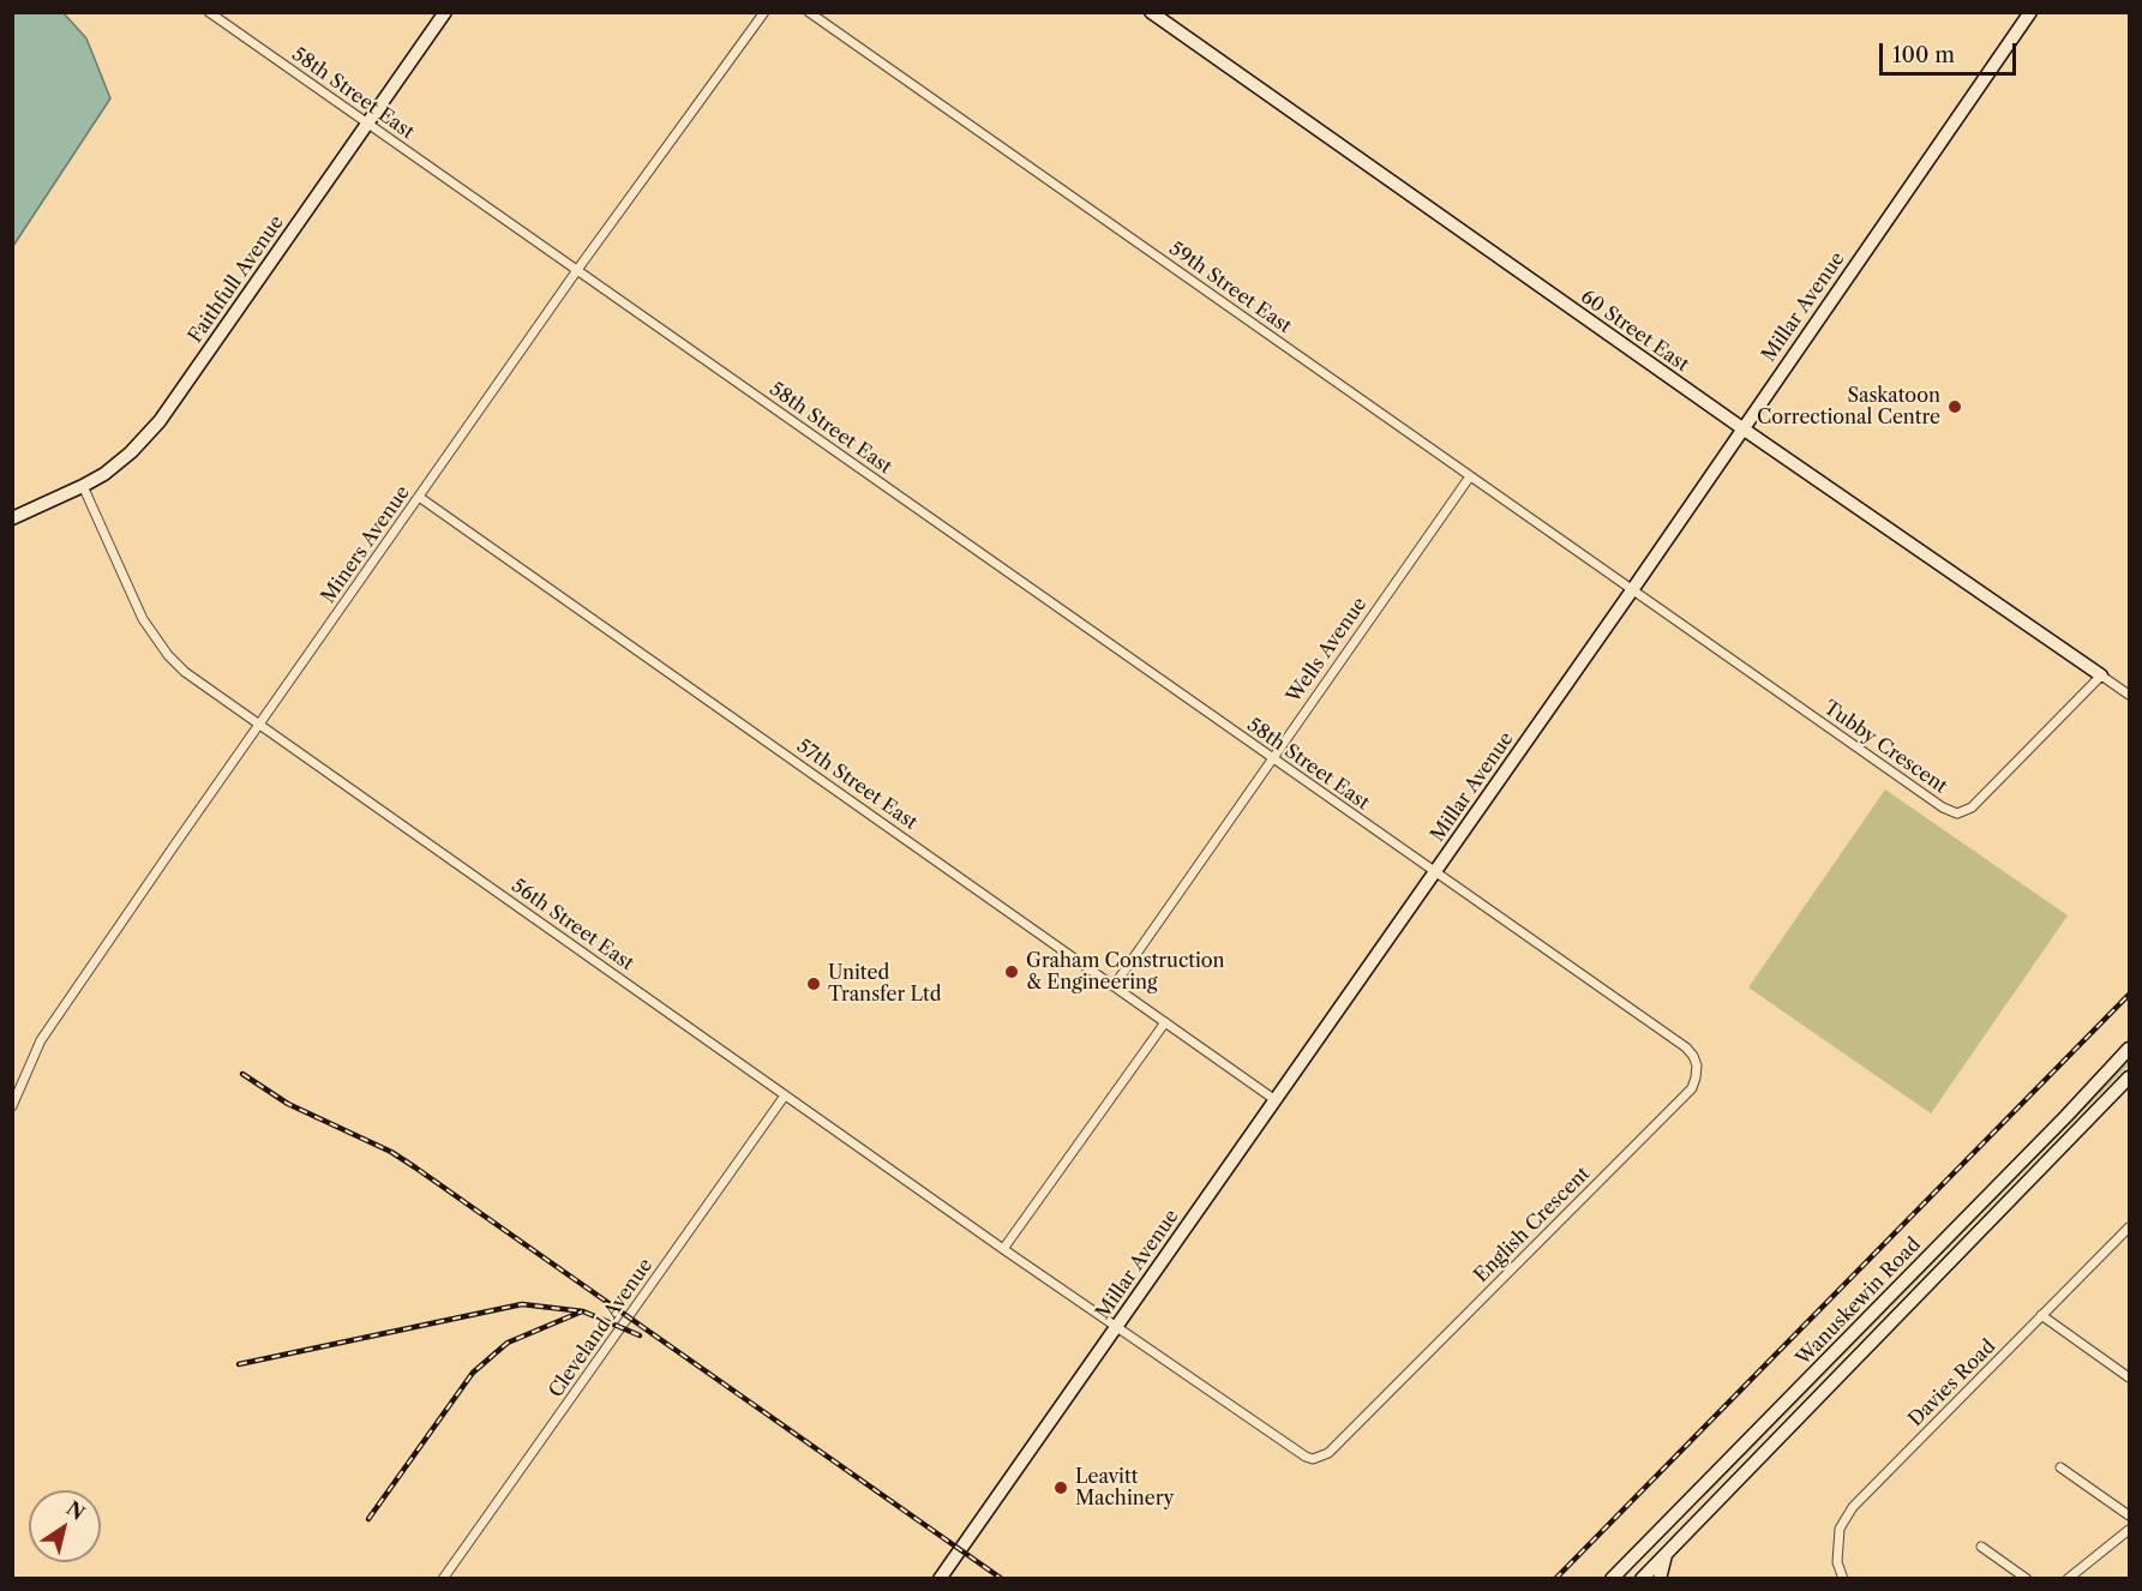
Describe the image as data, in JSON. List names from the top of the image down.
{
  "streets": {
    "street": [
      "58th Street East",
      "Faithfull Avenue",
      "59th Street East",
      "Millar Avenue",
      "60 Street East",
      "Miners Avenue",
      "Wells Avenue",
      "Tubby Crescent",
      "57th Street East",
      "56th Street East",
      "English Crescent",
      "Wanuskewin Road",
      "Cleveland Avenue",
      "Davies Road"
    ]
  },
  "crossings": [
    ["58th Street East", "Faithfull Avenue"],
    ["58th Street East", "Millar Avenue"],
    ["58th Street East", "Miners Avenue"],
    ["58th Street East", "Wells Avenue"],
    ["58th Street East", "English Crescent"],
    ["Faithfull Avenue", "56th Street East"],
    ["59th Street East", "Millar Avenue"],
    ["59th Street East", "Wells Avenue"],
    ["59th Street East", "Tubby Crescent"],
    ["Millar Avenue", "60 Street East"],
    ["Millar Avenue", "Tubby Crescent"],
    ["Millar Avenue", "57th Street East"],
    ["Millar Avenue", "56th Street East"],
    ["Millar Avenue", "English Crescent"],
    ["60 Street East", "Tubby Crescent"],
    ["Miners Avenue", "57th Street East"],
    ["Miners Avenue", "56th Street East"],
    ["Wells Avenue", "57th Street East"],
    ["56th Street East", "English Crescent"],
    ["56th Street East", "Cleveland Avenue"]
  ],
  "places": [
    "Saskatoon Correctional Centre",
    "Graham Construction & Engineering",
    "United Transfer Ltd",
    "Leavitt Machinery"
  ],
  "scale_bar": "100 m",
  "north": "top right"
}
